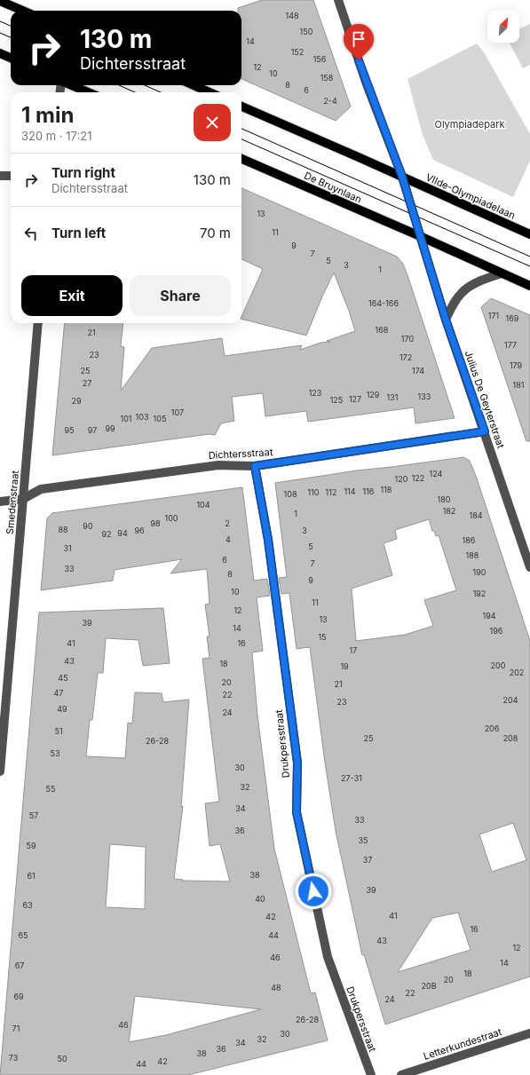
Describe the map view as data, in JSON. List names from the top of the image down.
{
  "streets": {
    "main road": ["De Bruynlaan", "VIIde-Olympiadelaan"],
    "street": [
      "Julius De Geyterstraat",
      "Dichtersstraat",
      "Smedenstraat",
      "Drukpersstraat",
      "Letterkundestraat"
    ]
  },
  "crossings": [
    ["De Bruynlaan", "Julius De Geyterstraat"],
    ["VIIde-Olympiadelaan", "Julius De Geyterstraat"],
    ["Julius De Geyterstraat", "Dichtersstraat"],
    ["Dichtersstraat", "Smedenstraat"],
    ["Dichtersstraat", "Drukpersstraat"]
  ],
  "parks": ["Olympiadepark"],
  "house_numbers": [
    "148",
    "150",
    "14",
    "152",
    "156",
    "12",
    "10",
    "158",
    "8",
    "6",
    "2-4",
    "13",
    "11",
    "9",
    "7",
    "5",
    "3",
    "1",
    "164-166",
    "171",
    "169",
    "168",
    "21",
    "170",
    "177",
    "23",
    "172",
    "179",
    "25",
    "174",
    "27",
    "181",
    "123",
    "129",
    "133",
    "131",
    "127",
    "125",
    "29",
    "107",
    "103",
    "101",
    "105",
    "99",
    "95",
    "97",
    "124",
    "122",
    "120",
    "118",
    "114",
    "116",
    "110",
    "112",
    "108",
    "180",
    "104",
    "182",
    "1",
    "184",
    "100",
    "98",
    "2",
    "90",
    "88",
    "96",
    "3",
    "94",
    "92",
    "4",
    "186",
    "5",
    "31",
    "188",
    "6",
    "7",
    "33",
    "190",
    "8",
    "9",
    "10",
    "192",
    "11",
    "12",
    "194",
    "13",
    "39",
    "14",
    "196",
    "15",
    "41",
    "16",
    "17",
    "43",
    "18",
    "200",
    "19",
    "202",
    "45",
    "20",
    "21",
    "47",
    "22",
    "204",
    "23",
    "49",
    "24",
    "206",
    "51",
    "25",
    "208",
    "26-28",
    "53",
    "30",
    "27-31",
    "32",
    "55",
    "34",
    "57",
    "33",
    "36",
    "35",
    "59",
    "37",
    "38",
    "61",
    "39",
    "40",
    "63",
    "41",
    "42",
    "16",
    "65",
    "44",
    "43",
    "12",
    "46",
    "14",
    "67",
    "18",
    "20",
    "20B",
    "48",
    "22",
    "69",
    "24",
    "26-28",
    "46",
    "71",
    "30",
    "32",
    "34",
    "36",
    "38",
    "73",
    "50",
    "42",
    "44"
  ],
  "north": "top right",
  "page": {
    "turn": ["130 m", "Dichtersstraat"],
    "heading": ["1 min", "320 m · 17:21"],
    "list": [
      {
        "name": "Turn right",
        "note": "Dichtersstraat",
        "value": "130 m"
      },
      {
        "name": "Turn left",
        "value": "70 m"
      }
    ],
    "buttons": ["Exit", "Share"]
  }
}
